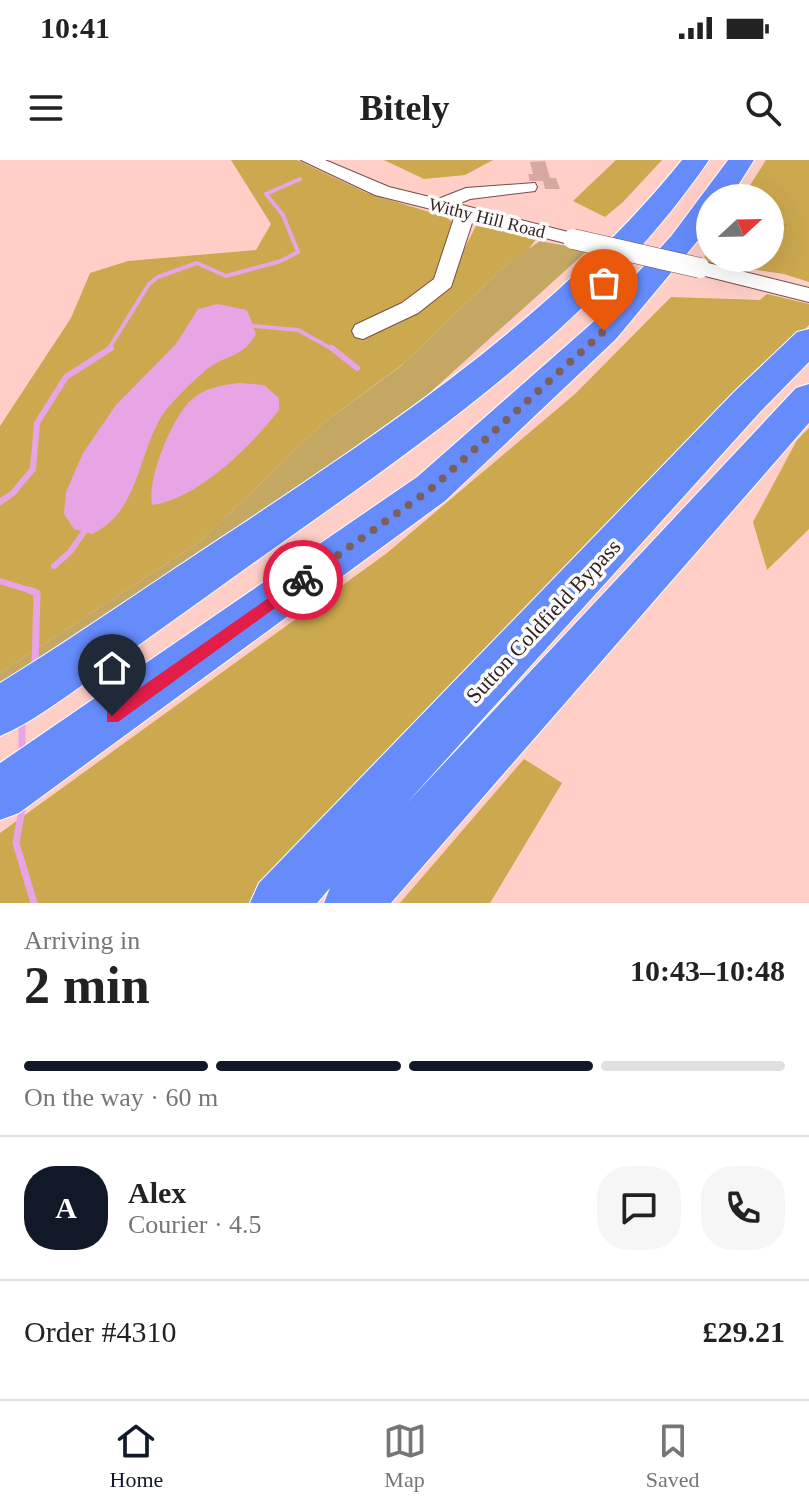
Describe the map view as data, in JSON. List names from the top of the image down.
{
  "streets": {
    "highway": ["Sutton Coldfield Bypass"],
    "street": ["Withy Hill Road"]
  },
  "north": "right",
  "page": {
    "status": "10:41",
    "header": "Bitely",
    "heading": ["2 min", "Arriving in", "10:43–10:48"],
    "panel": [
      "Alex",
      "Courier · 4.5",
      "Order #4310",
      "£29.21"
    ],
    "bar": "On the way · 60 m",
    "round": "A",
    "tabs": ["Home", "Map", "Saved"]
  }
}
